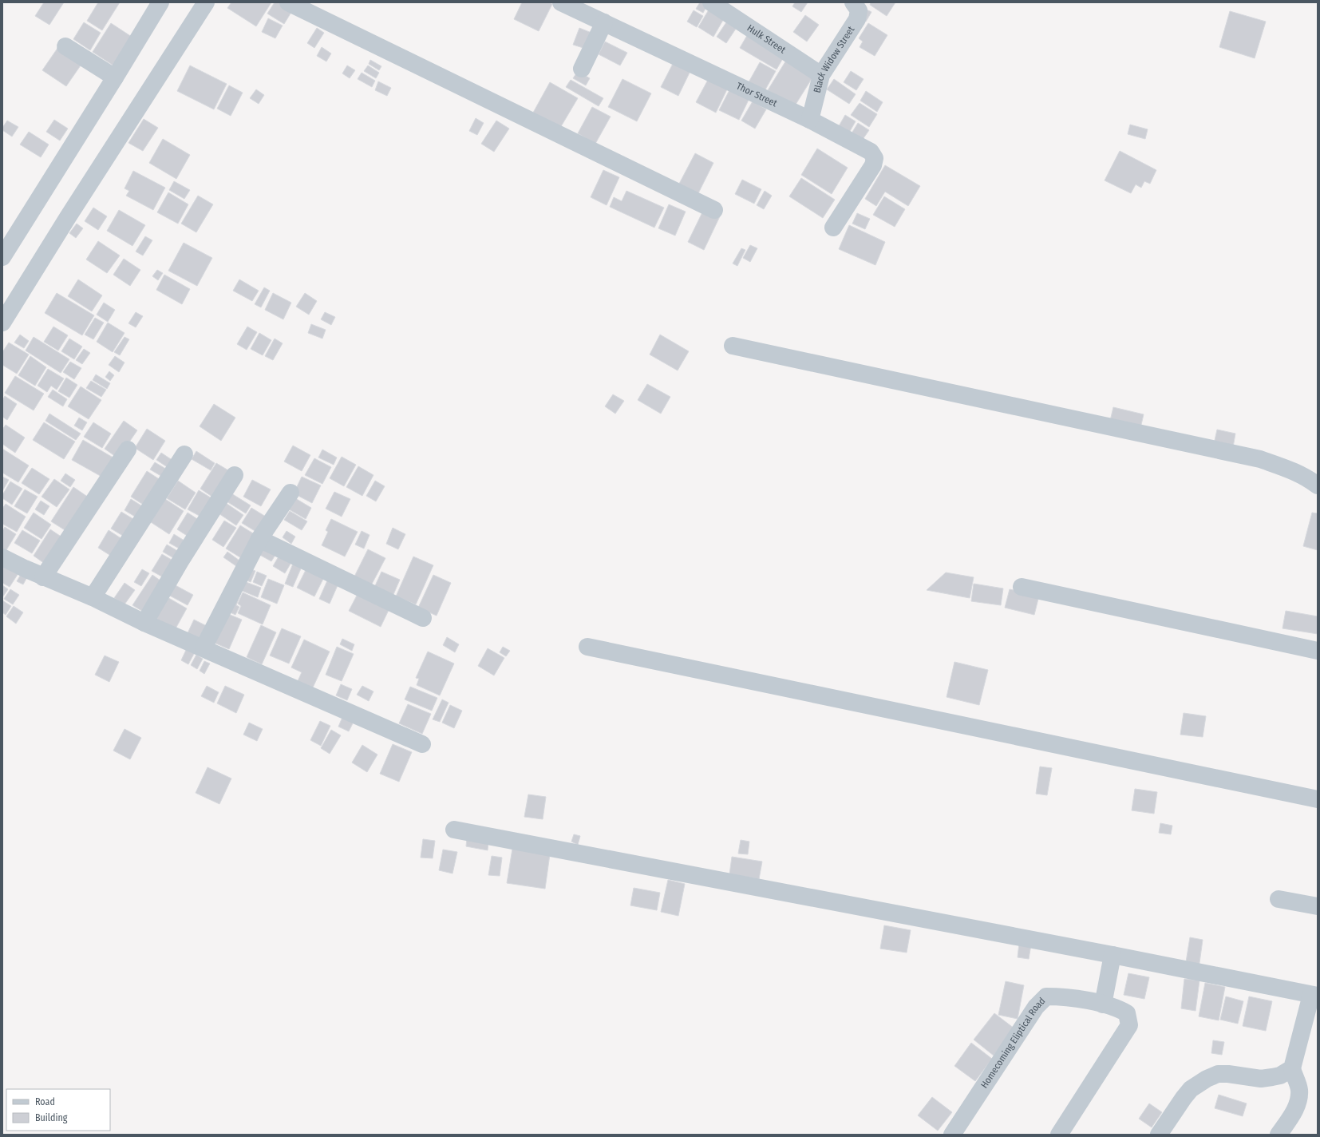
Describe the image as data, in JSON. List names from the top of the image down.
{
  "streets": {
    "street": [
      "Hulk Street",
      "Black Widow Street",
      "Thor Street",
      "Homecoming Eliptical Road"
    ]
  },
  "crossings": [
    ["Hulk Street", "Black Widow Street"],
    ["Black Widow Street", "Thor Street"]
  ],
  "legend": ["Road", "Building"]
}
